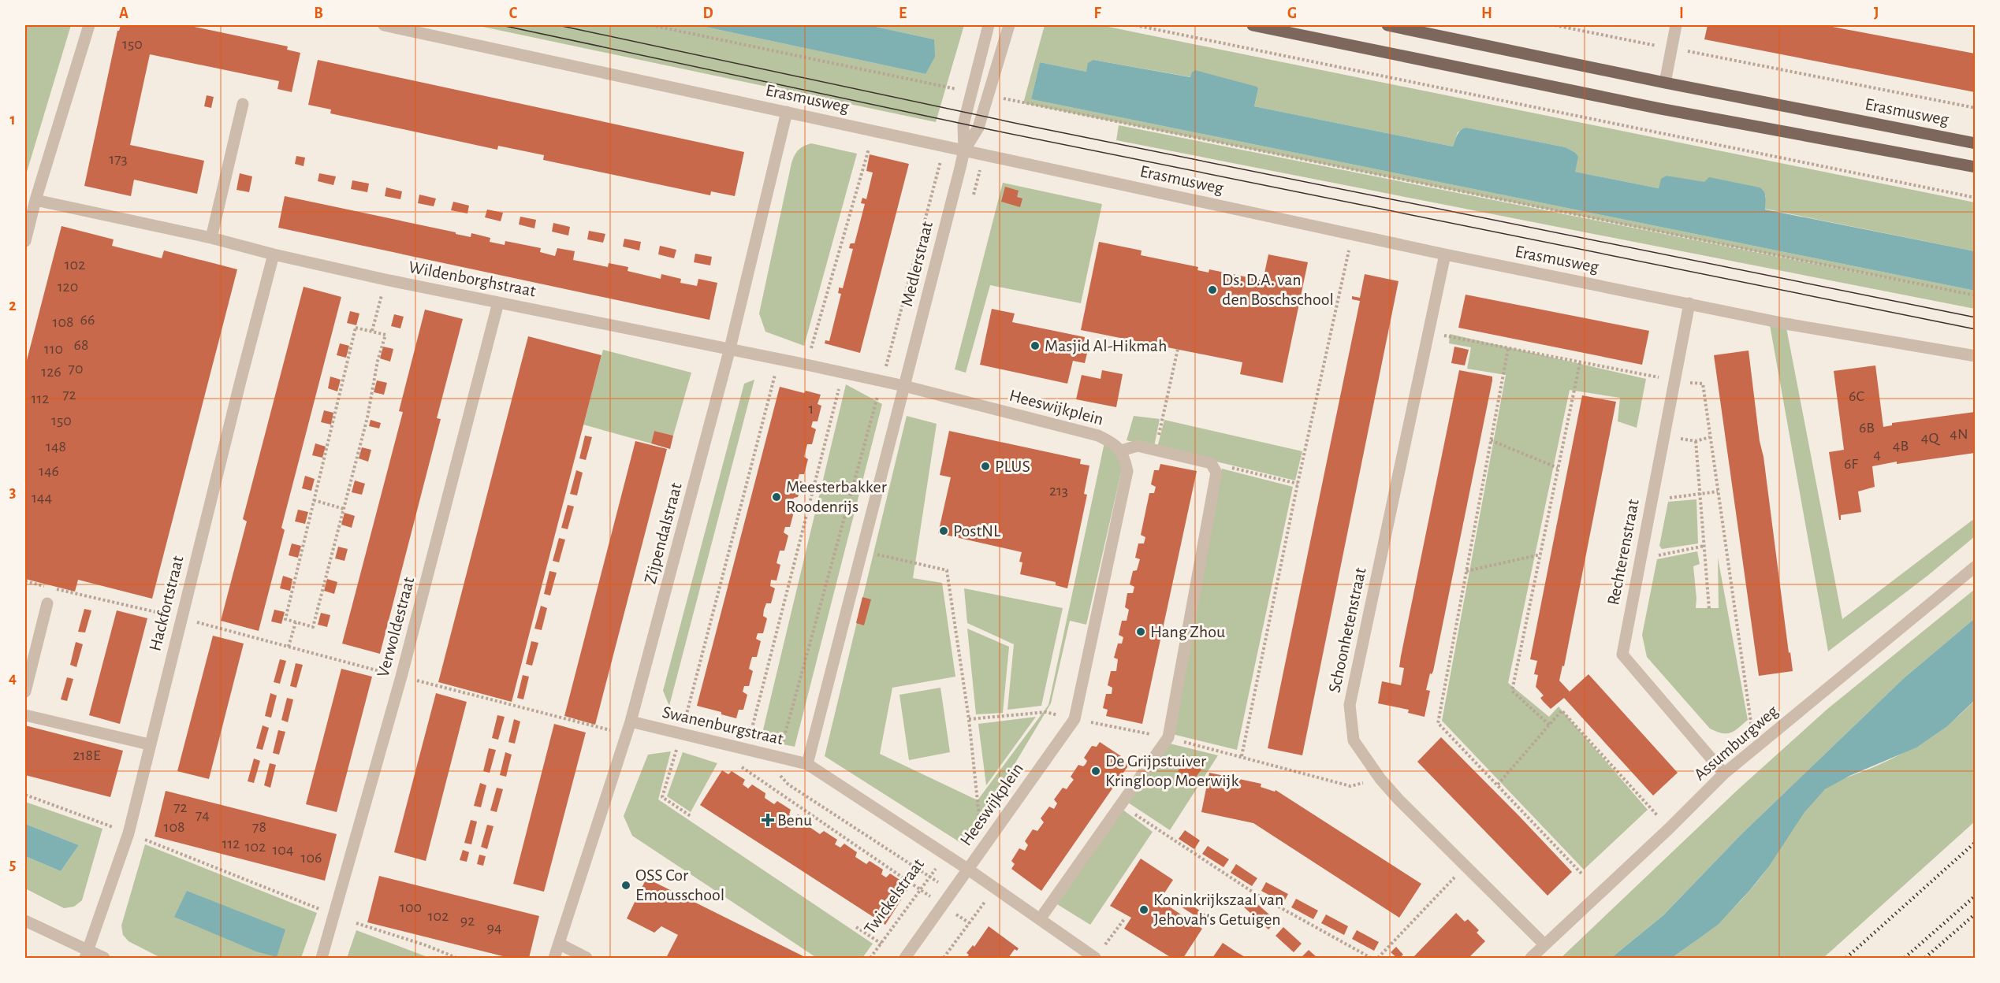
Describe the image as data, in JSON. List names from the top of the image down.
{
  "streets": {
    "main road": ["Erasmusweg"],
    "street": [
      "Medlerstraat",
      "Wildenborghstraat",
      "Heeswijkplein",
      "Zijpendalstraat",
      "Rechterenstraat",
      "Hackfortstraat",
      "Verwoldestraat",
      "Schoonhetenstraat",
      "Swanenburgstraat",
      "Assumburgweg"
    ],
    "path": ["Twickelstraat"]
  },
  "crossings": [
    ["Erasmusweg", "Medlerstraat"],
    ["Erasmusweg", "Zijpendalstraat"],
    ["Erasmusweg", "Rechterenstraat"],
    ["Erasmusweg", "Schoonhetenstraat"],
    ["Medlerstraat", "Wildenborghstraat"],
    ["Medlerstraat", "Heeswijkplein"],
    ["Wildenborghstraat", "Heeswijkplein"],
    ["Wildenborghstraat", "Zijpendalstraat"],
    ["Wildenborghstraat", "Hackfortstraat"],
    ["Wildenborghstraat", "Verwoldestraat"],
    ["Heeswijkplein", "Swanenburgstraat"],
    ["Heeswijkplein", "Twickelstraat"],
    ["Zijpendalstraat", "Swanenburgstraat"],
    ["Rechterenstraat", "Assumburgweg"],
    ["Schoonhetenstraat", "Assumburgweg"]
  ],
  "places": {
    "other": [
      "Ds. D.A. van den Boschschool",
      "Masjid Al-Hikmah",
      "PLUS",
      "Meesterbakker Roodenrijs",
      "PostNL",
      "Hang Zhou",
      "De Grijpstuiver Kringloop Moerwijk",
      "OSS Cor Emousschool",
      "Koninkrijkszaal van Jehovah's Getuigen"
    ],
    "health": ["Benu"]
  },
  "house_numbers": [
    "150",
    "173",
    "102",
    "120",
    "66",
    "108",
    "68",
    "110",
    "70",
    "126",
    "72",
    "6C",
    "112",
    "1",
    "150",
    "6B",
    "4N",
    "4Q",
    "4B",
    "148",
    "4",
    "6F",
    "146",
    "213",
    "144",
    "218E",
    "72",
    "74",
    "108",
    "78",
    "112",
    "102",
    "104",
    "106",
    "100",
    "102",
    "92",
    "94"
  ],
  "grid": {
    "columns": [
      "A",
      "B",
      "C",
      "D",
      "E",
      "F",
      "G",
      "H",
      "I",
      "J"
    ],
    "rows": [
      "1",
      "2",
      "3",
      "4",
      "5"
    ]
  }
}
